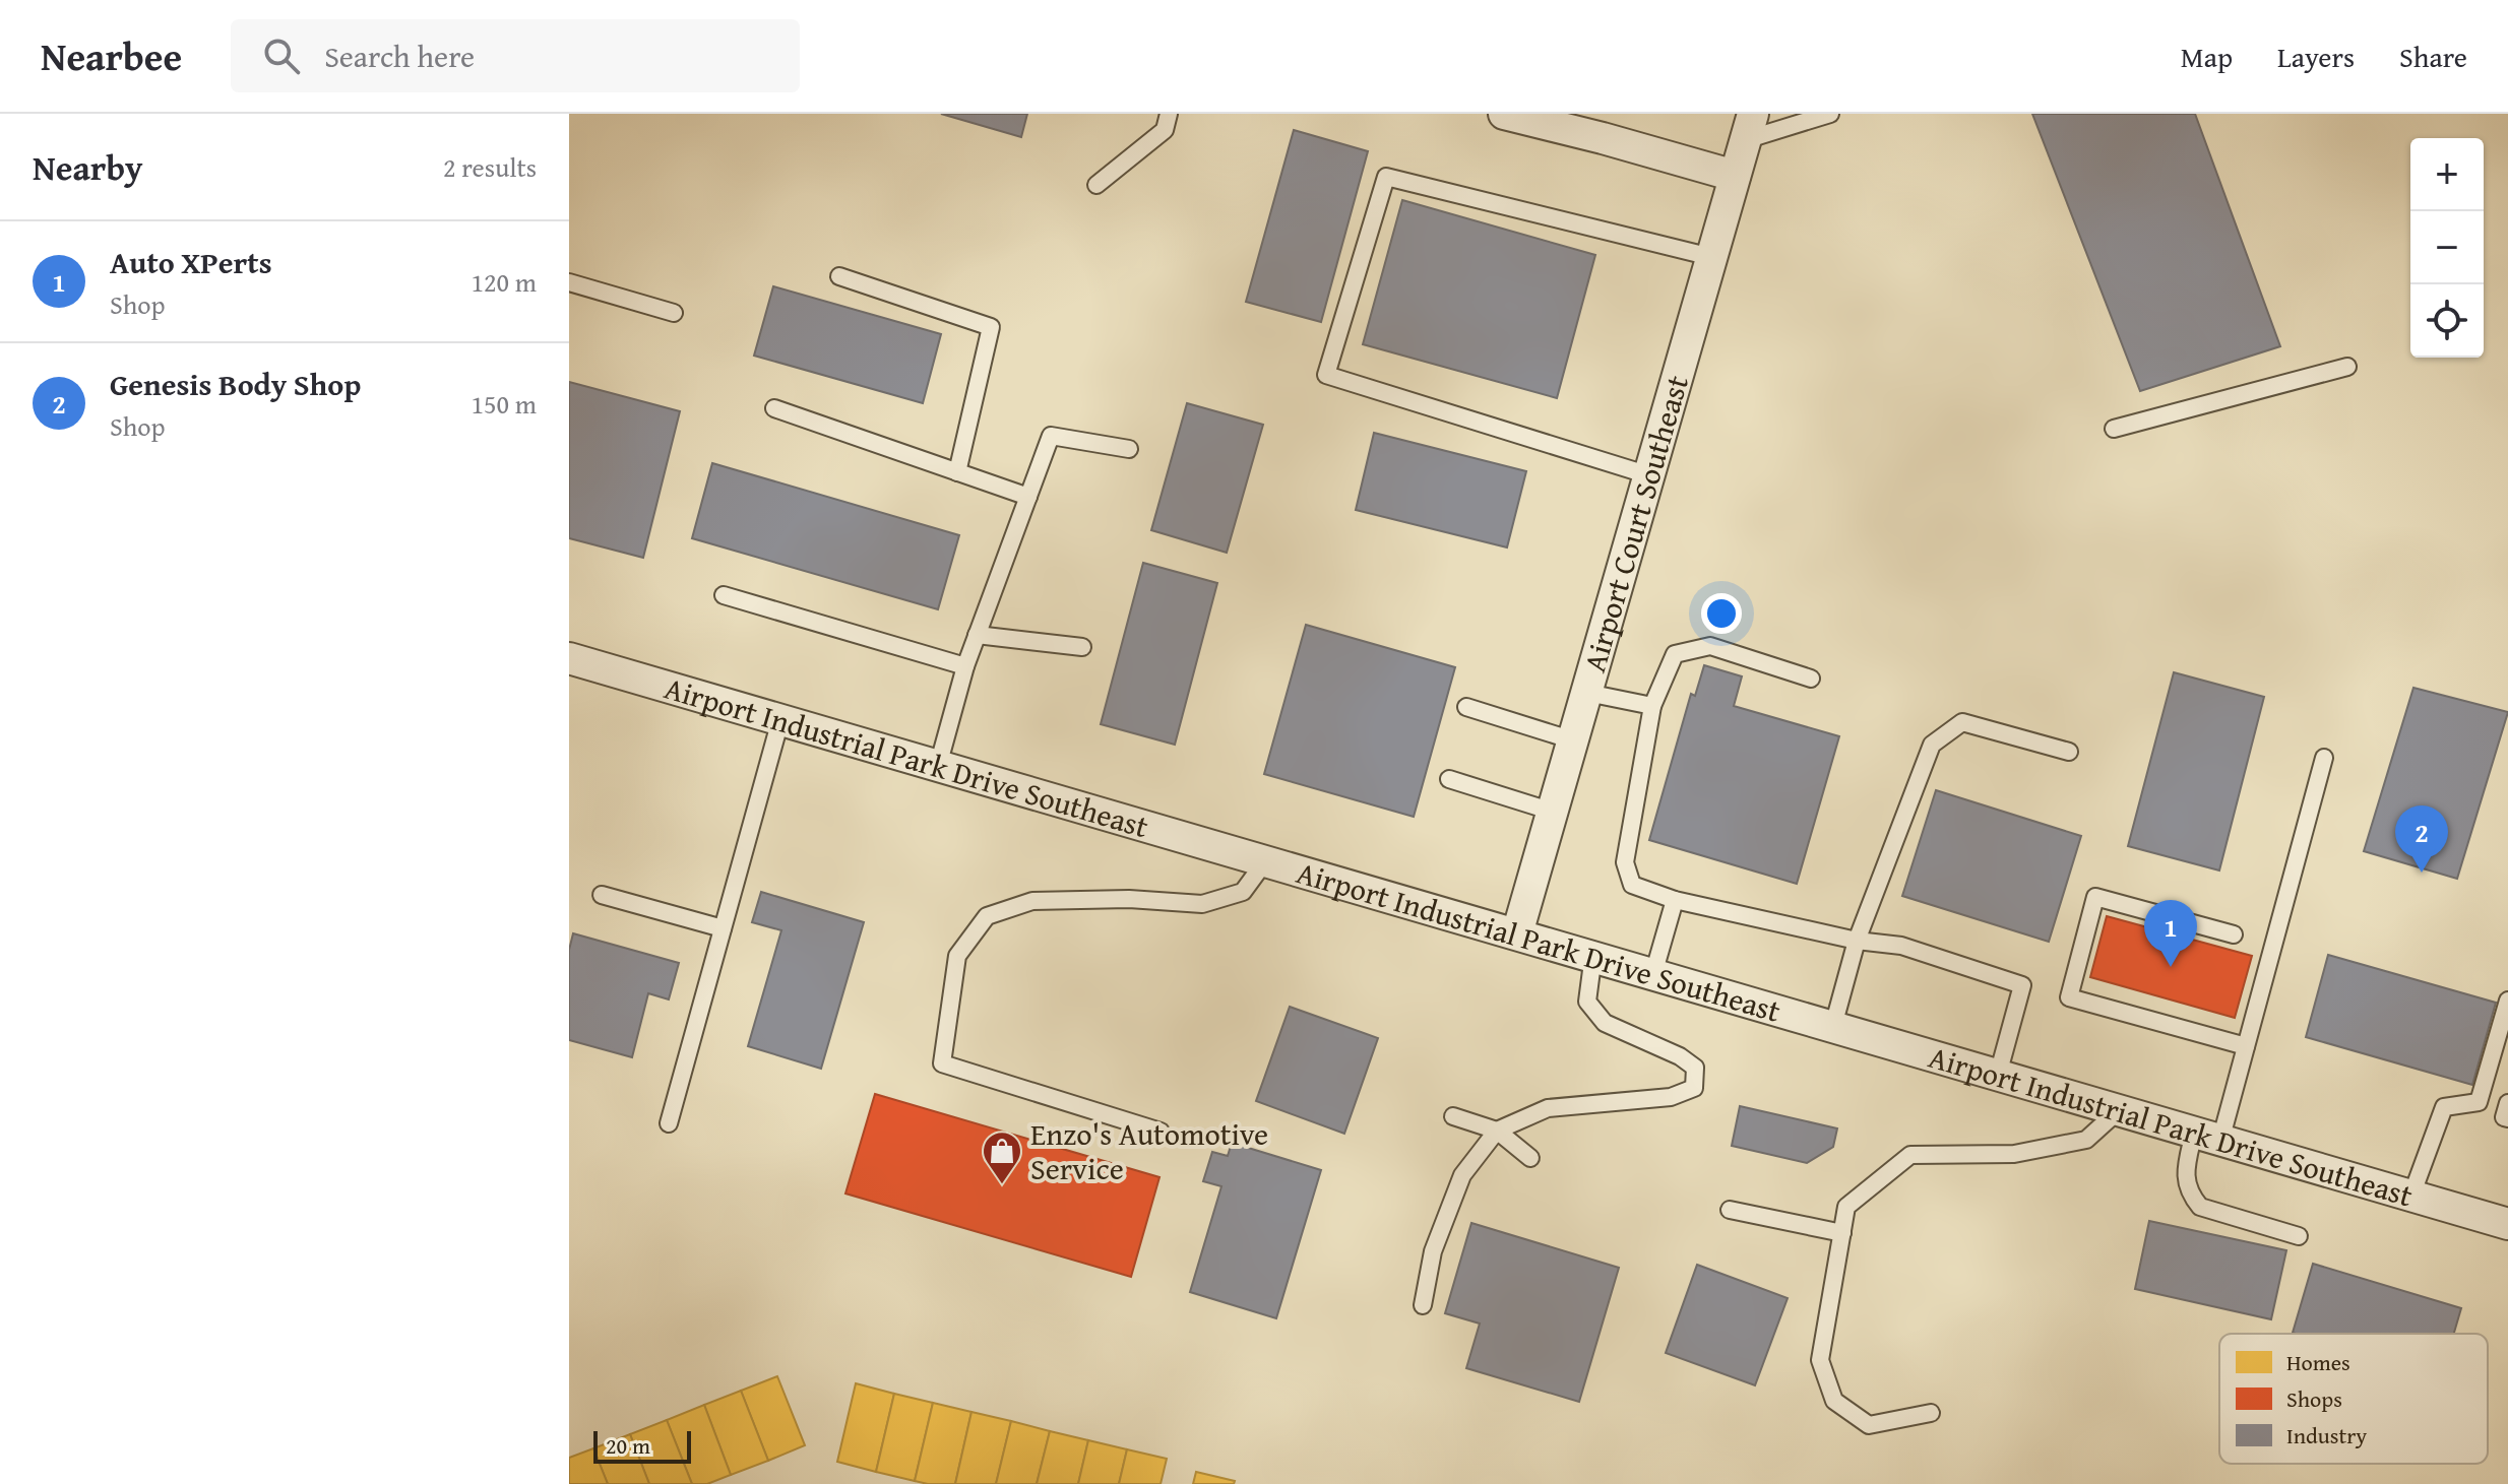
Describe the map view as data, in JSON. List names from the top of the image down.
{
  "streets": {
    "street": ["Airport Court Southeast", "Airport Industrial Park Drive Southeast"]
  },
  "crossings": [
    ["Airport Court Southeast", "Airport Industrial Park Drive Southeast"]
  ],
  "places": {
    "shop": ["Enzo's Automotive Service"]
  },
  "legend": ["Homes", "Shops", "Industry"],
  "scale_bar": "20 m",
  "page": {
    "header": "Nearbee",
    "search": "Search here",
    "nav": ["Map", "Layers", "Share"],
    "heading": ["Nearby", "2 results"],
    "map_buttons": ["+", "−"],
    "list": [
      {
        "mark": "1",
        "name": "Auto XPerts",
        "note": "Shop",
        "value": "120 m"
      },
      {
        "mark": "2",
        "name": "Genesis Body Shop",
        "note": "Shop",
        "value": "150 m"
      }
    ],
    "pins": ["2", "1"],
    "scale": "20 m"
  }
}
